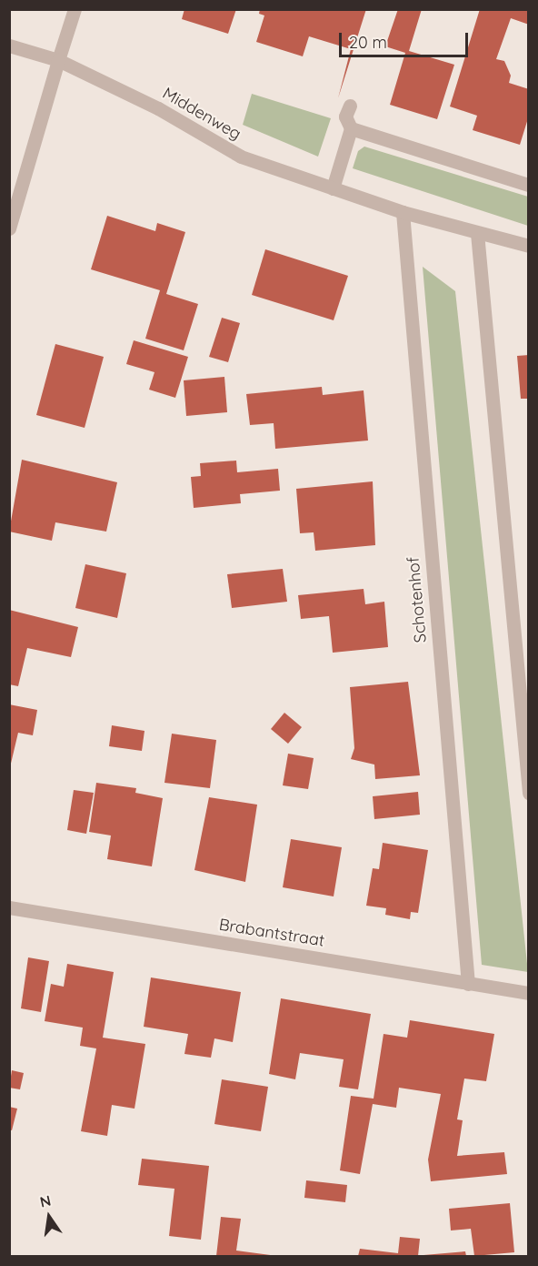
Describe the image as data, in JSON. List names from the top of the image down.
{
  "streets": {
    "street": ["Middenweg", "Schotenhof", "Brabantstraat"]
  },
  "crossings": [
    ["Middenweg", "Schotenhof"],
    ["Schotenhof", "Brabantstraat"]
  ],
  "scale_bar": "20 m",
  "north": "top"
}
